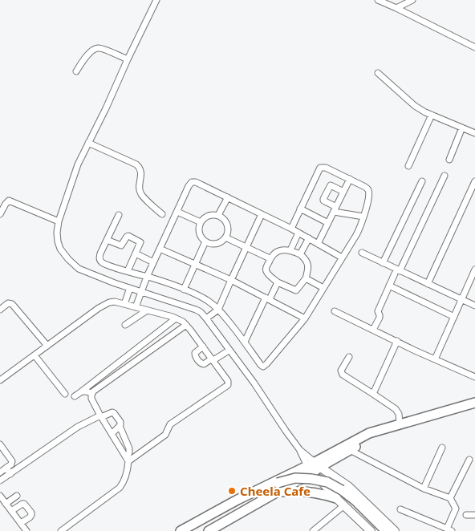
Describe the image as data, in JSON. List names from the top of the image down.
{
  "places": ["Cheela Cafe"]
}
